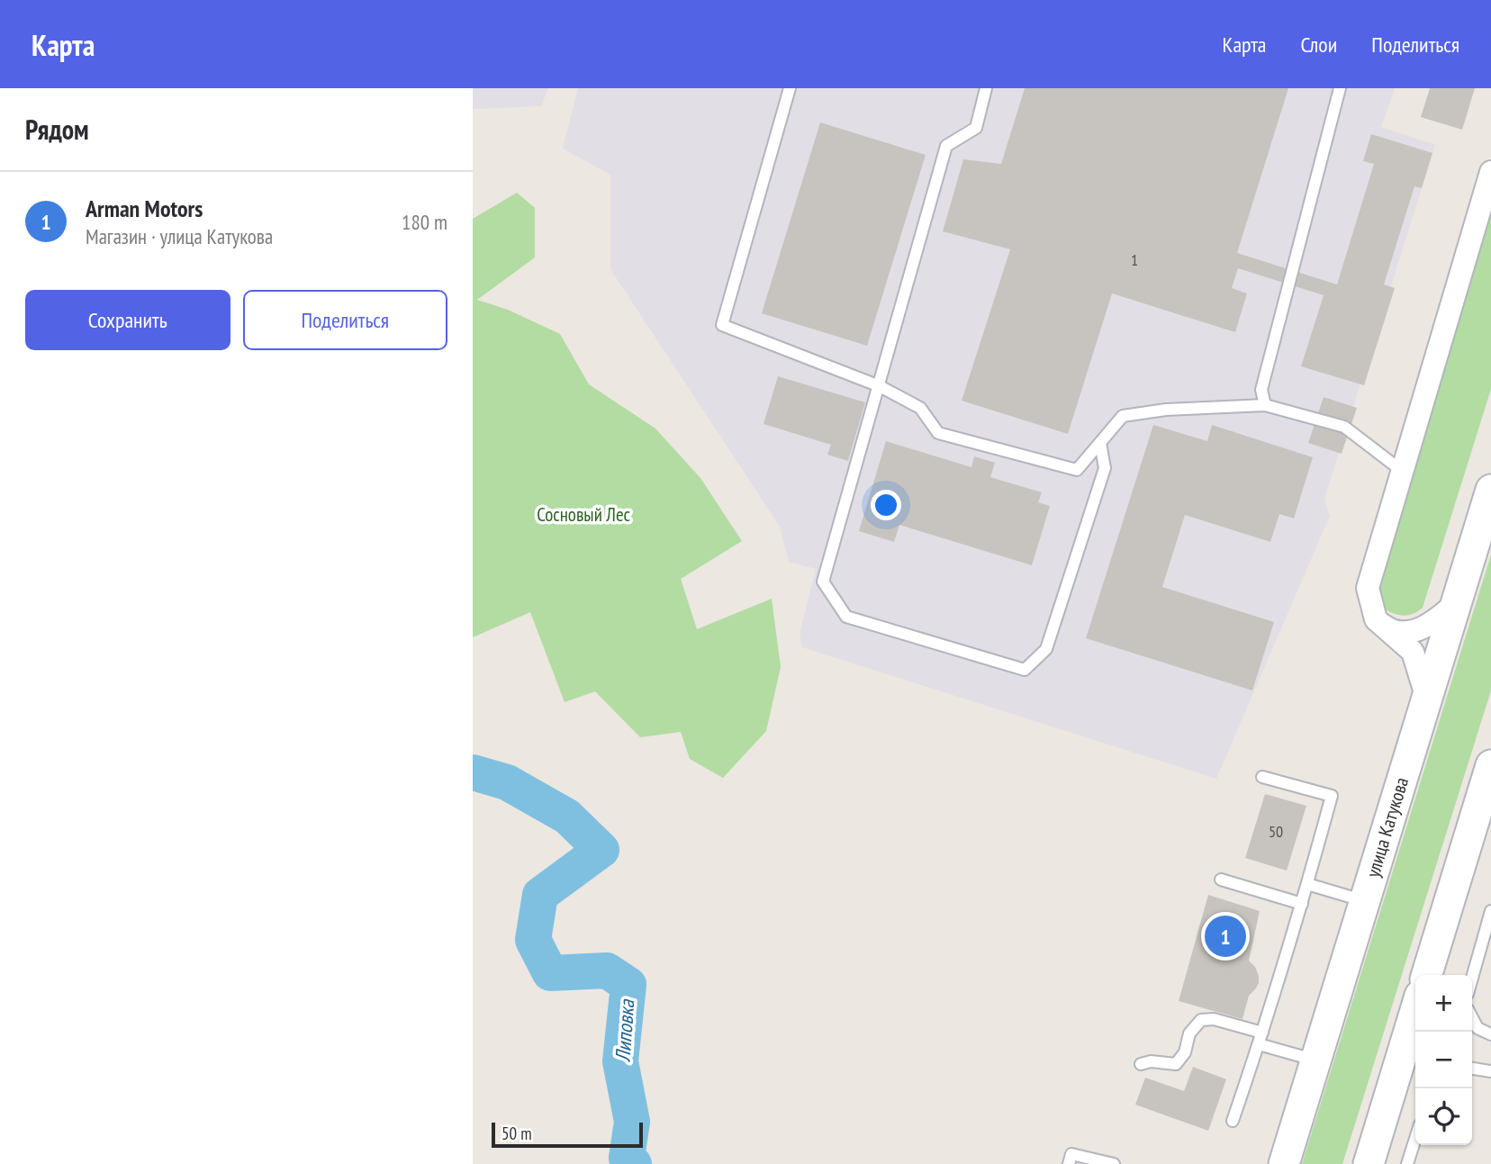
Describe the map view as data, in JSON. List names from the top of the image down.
{
  "streets": {
    "main road": ["улица Катукова"]
  },
  "water": ["Липовка"],
  "parks": ["Сосновый Лес"],
  "house_numbers": ["1", "50"],
  "scale_bar": "50 m",
  "page": {
    "header": "Карта",
    "nav": ["Карта", "Слои", "Поделиться"],
    "heading": "Рядом",
    "list": [
      {
        "mark": "1",
        "name": "Arman Motors",
        "note": "Магазин · улица Катукова",
        "value": "180 m"
      }
    ],
    "buttons": ["Сохранить", "Поделиться"],
    "pins": "1",
    "map_buttons": ["+", "−"],
    "scale": "50 m"
  }
}
